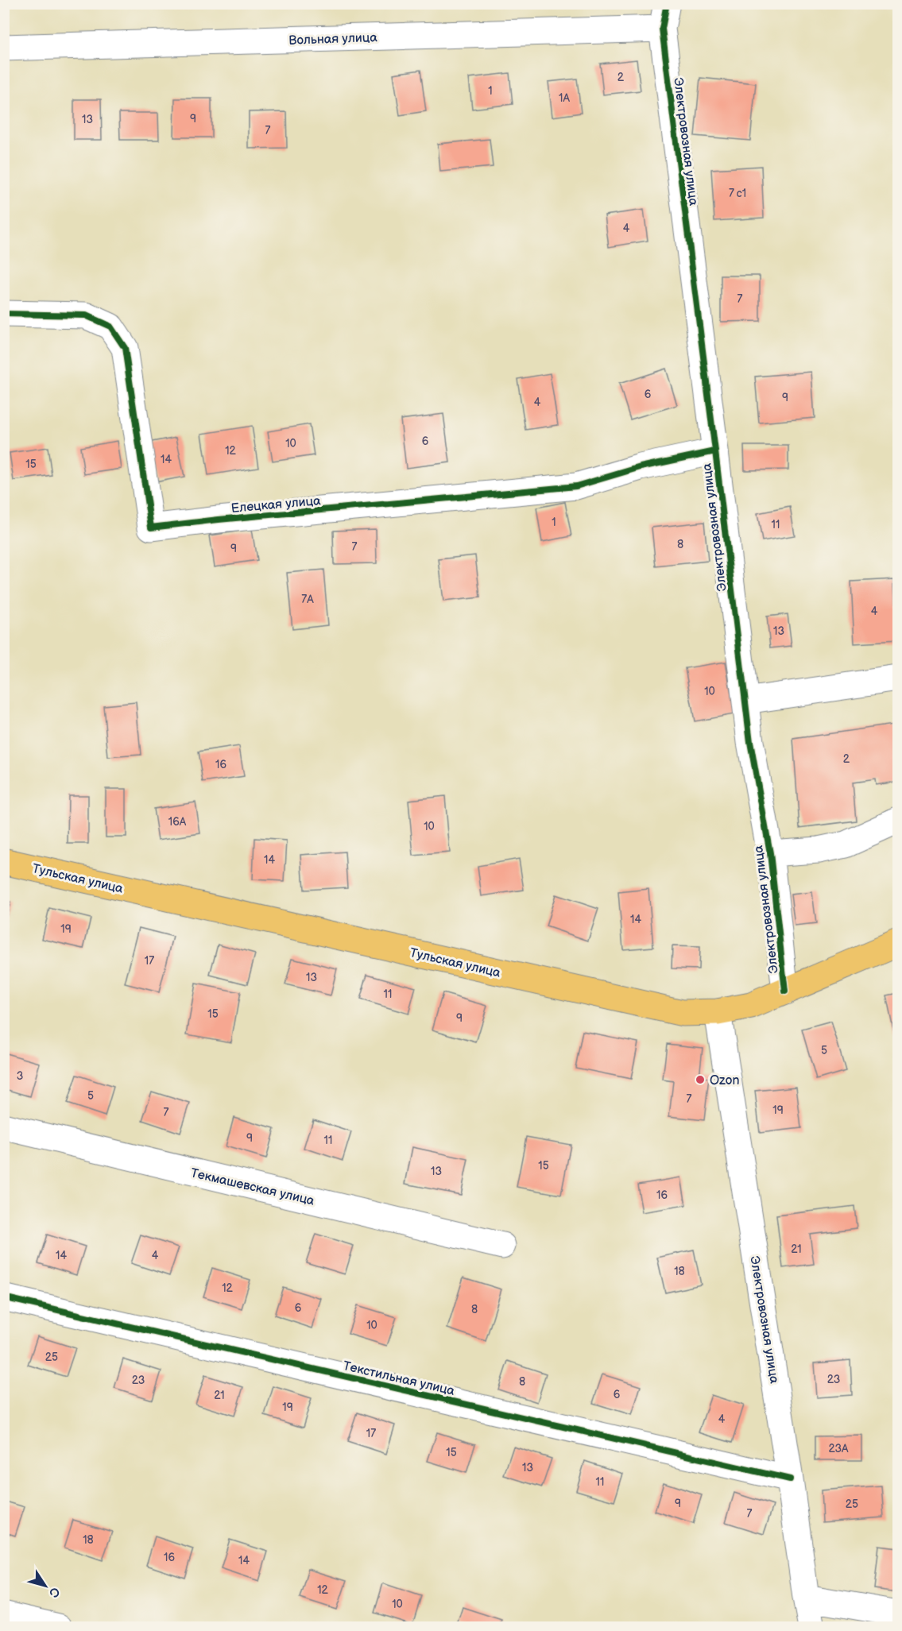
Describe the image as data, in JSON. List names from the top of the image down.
{
  "streets": {
    "main road": ["Тульская улица"],
    "street": [
      "Вольная улица",
      "Электровозная улица",
      "Елецкая улица",
      "Текмашевская улица",
      "Текстильная улица"
    ]
  },
  "crossings": [
    ["Вольная улица", "Электровозная улица"],
    ["Электровозная улица", "Елецкая улица"],
    ["Электровозная улица", "Тульская улица"],
    ["Электровозная улица", "Текстильная улица"]
  ],
  "places": ["Ozon"],
  "house_numbers": [
    "2",
    "1",
    "1А",
    "9",
    "13",
    "7",
    "7 с1",
    "4",
    "7",
    "6",
    "9",
    "4",
    "6",
    "10",
    "12",
    "14",
    "15",
    "1",
    "11",
    "8",
    "7",
    "9",
    "7А",
    "4",
    "13",
    "10",
    "2",
    "16",
    "16А",
    "10",
    "14",
    "14",
    "19",
    "17",
    "13",
    "11",
    "15",
    "9",
    "5",
    "3",
    "5",
    "7",
    "19",
    "7",
    "9",
    "11",
    "15",
    "13",
    "16",
    "21",
    "14",
    "4",
    "18",
    "12",
    "6",
    "8",
    "10",
    "25",
    "23",
    "23",
    "8",
    "6",
    "21",
    "19",
    "4",
    "17",
    "23А",
    "15",
    "13",
    "11",
    "9",
    "25",
    "7",
    "18",
    "16",
    "14",
    "12",
    "10"
  ],
  "north": "bottom right"
}
